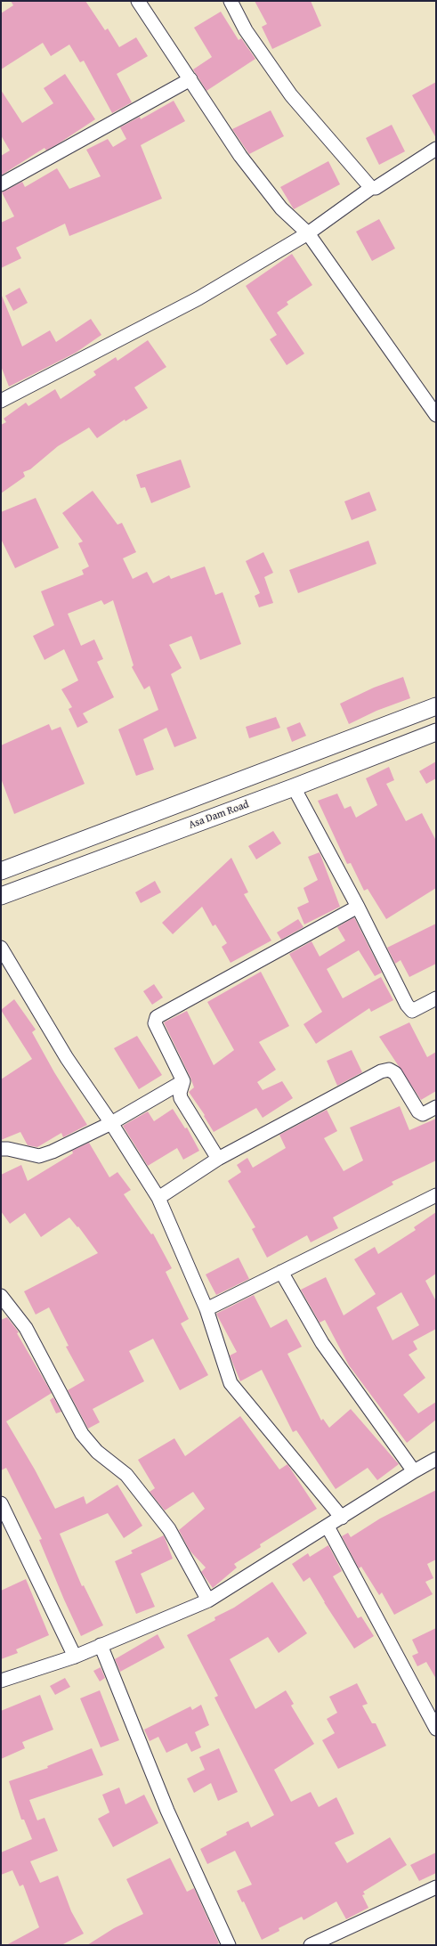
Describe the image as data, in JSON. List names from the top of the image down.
{
  "streets": {
    "main road": ["Asa Dam Road"]
  }
}
